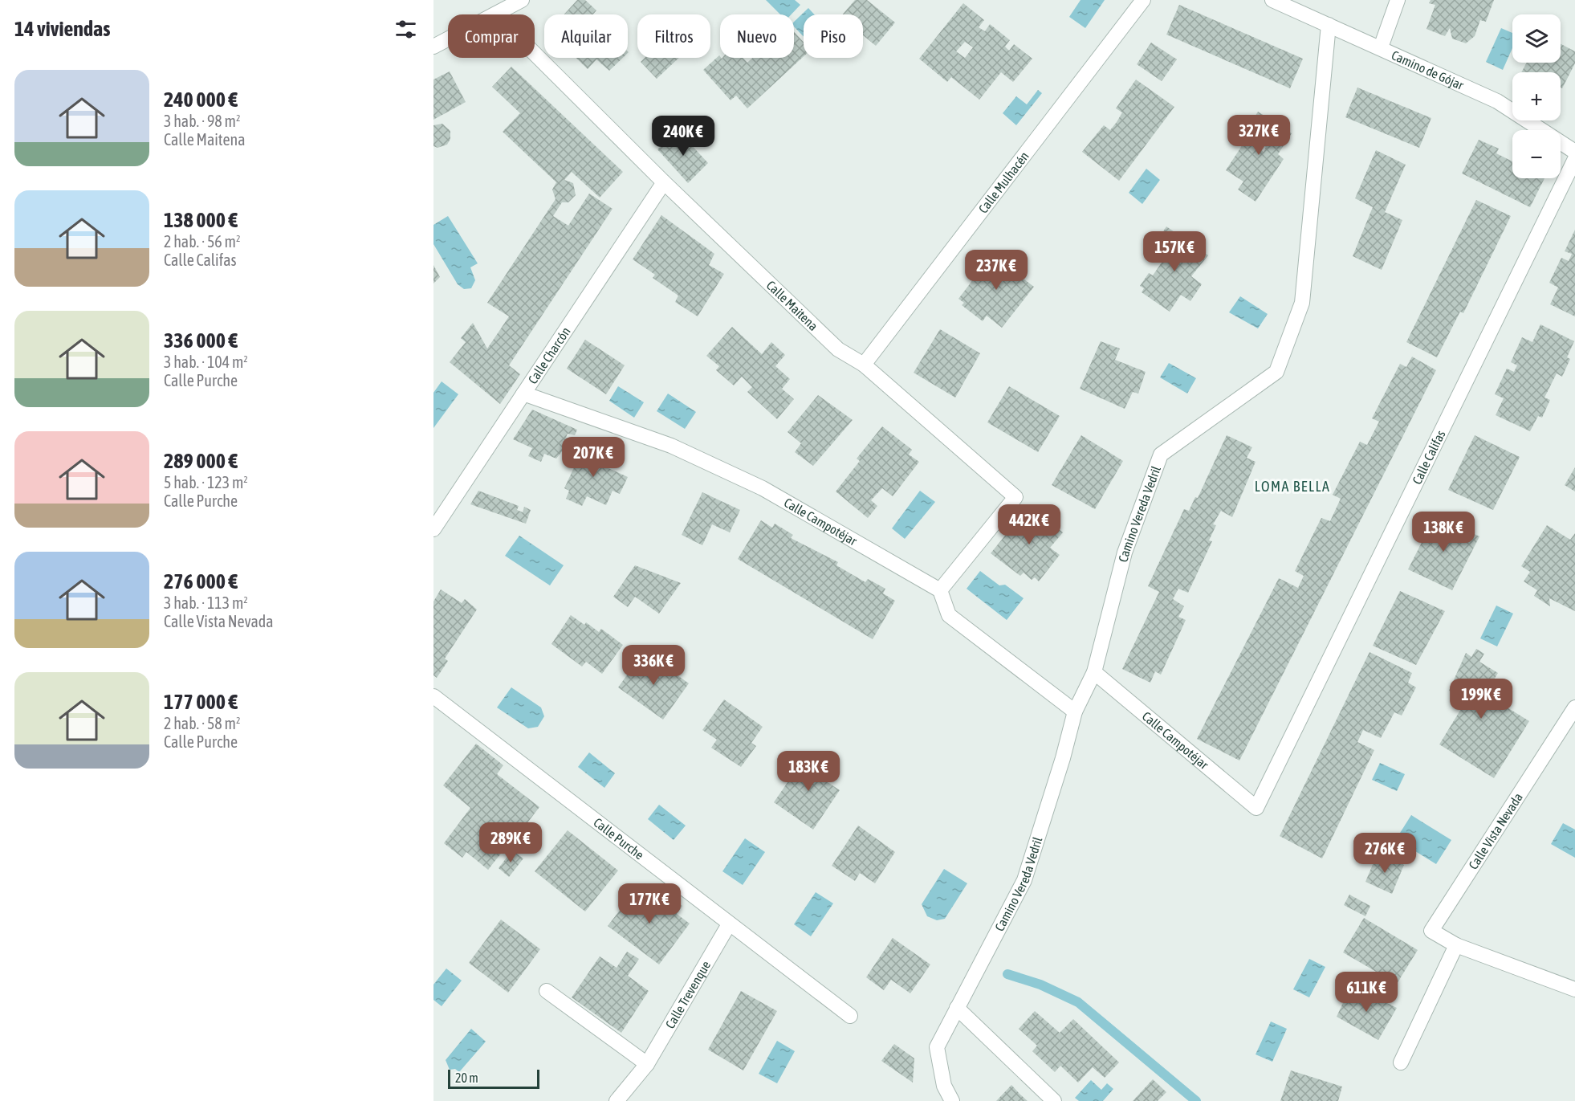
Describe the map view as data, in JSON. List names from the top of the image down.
{
  "streets": {
    "street": [
      "Camino de Gójar",
      "Calle Mulhacén",
      "Calle Maitena",
      "Calle Charcón",
      "Calle Califas",
      "Camino Vereda Vedril",
      "Calle Campotéjar",
      "Calle Vista Nevada",
      "Calle Purche",
      "Calle Trevenque"
    ]
  },
  "crossings": [
    ["Camino de Gójar", "Camino Vereda Vedril"],
    ["Calle Mulhacén", "Calle Maitena"],
    ["Calle Maitena", "Calle Charcón"],
    ["Calle Maitena", "Calle Campotéjar"],
    ["Calle Charcón", "Calle Campotéjar"],
    ["Calle Califas", "Calle Campotéjar"],
    ["Camino Vereda Vedril", "Calle Campotéjar"],
    ["Calle Purche", "Calle Trevenque"]
  ],
  "districts": ["LOMA BELLA"],
  "scale_bar": "20 m",
  "page": {
    "heading": "14 viviendas",
    "map_buttons": ["+", "−"],
    "chip": [
      "Comprar",
      "Alquilar",
      "Filtros",
      "Nuevo",
      "Piso"
    ],
    "list": [
      {
        "name": "240 000 €",
        "note": "3 hab. · 98 m² · Calle Maitena"
      },
      {
        "name": "138 000 €",
        "note": "2 hab. · 56 m² · Calle Califas"
      },
      {
        "name": "336 000 €",
        "note": "3 hab. · 104 m² · Calle Purche"
      },
      {
        "name": "289 000 €",
        "note": "5 hab. · 123 m² · Calle Purche"
      },
      {
        "name": "276 000 €",
        "note": "3 hab. · 113 m² · Calle Vista Nevada"
      },
      {
        "name": "177 000 €",
        "note": "2 hab. · 58 m² · Calle Purche"
      }
    ],
    "price": [
      "327K €",
      "240K €",
      "157K €",
      "237K €",
      "207K €",
      "442K €",
      "138K €",
      "336K €",
      "199K €",
      "183K €",
      "289K €",
      "276K €",
      "177K €",
      "611K €"
    ],
    "scale": "20 m"
  }
}
